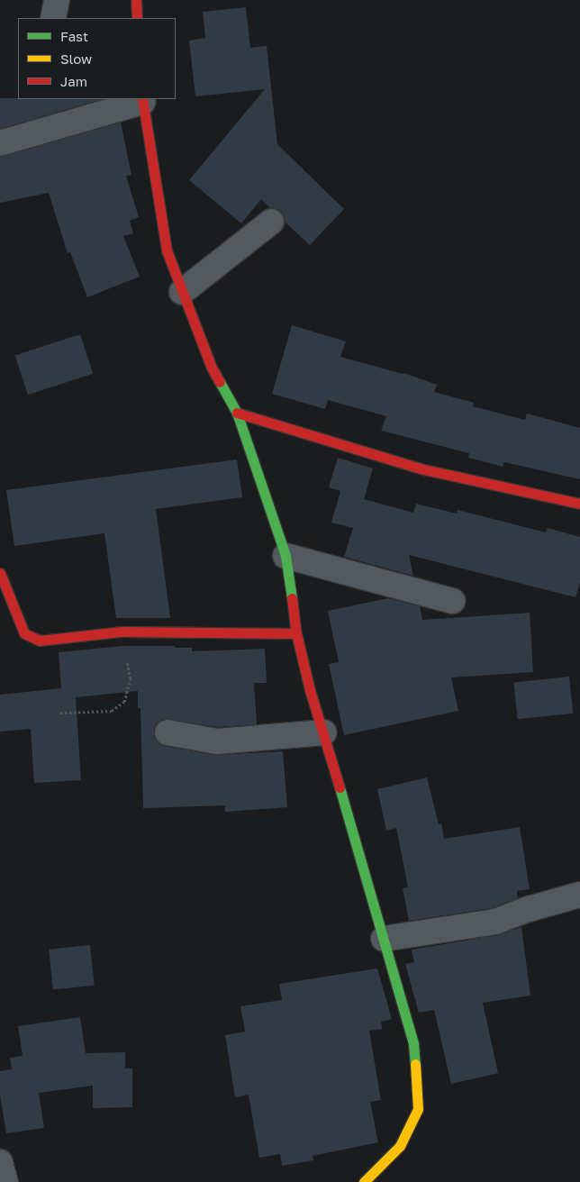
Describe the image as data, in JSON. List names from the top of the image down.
{
  "legend": ["Fast", "Slow", "Jam"]
}
